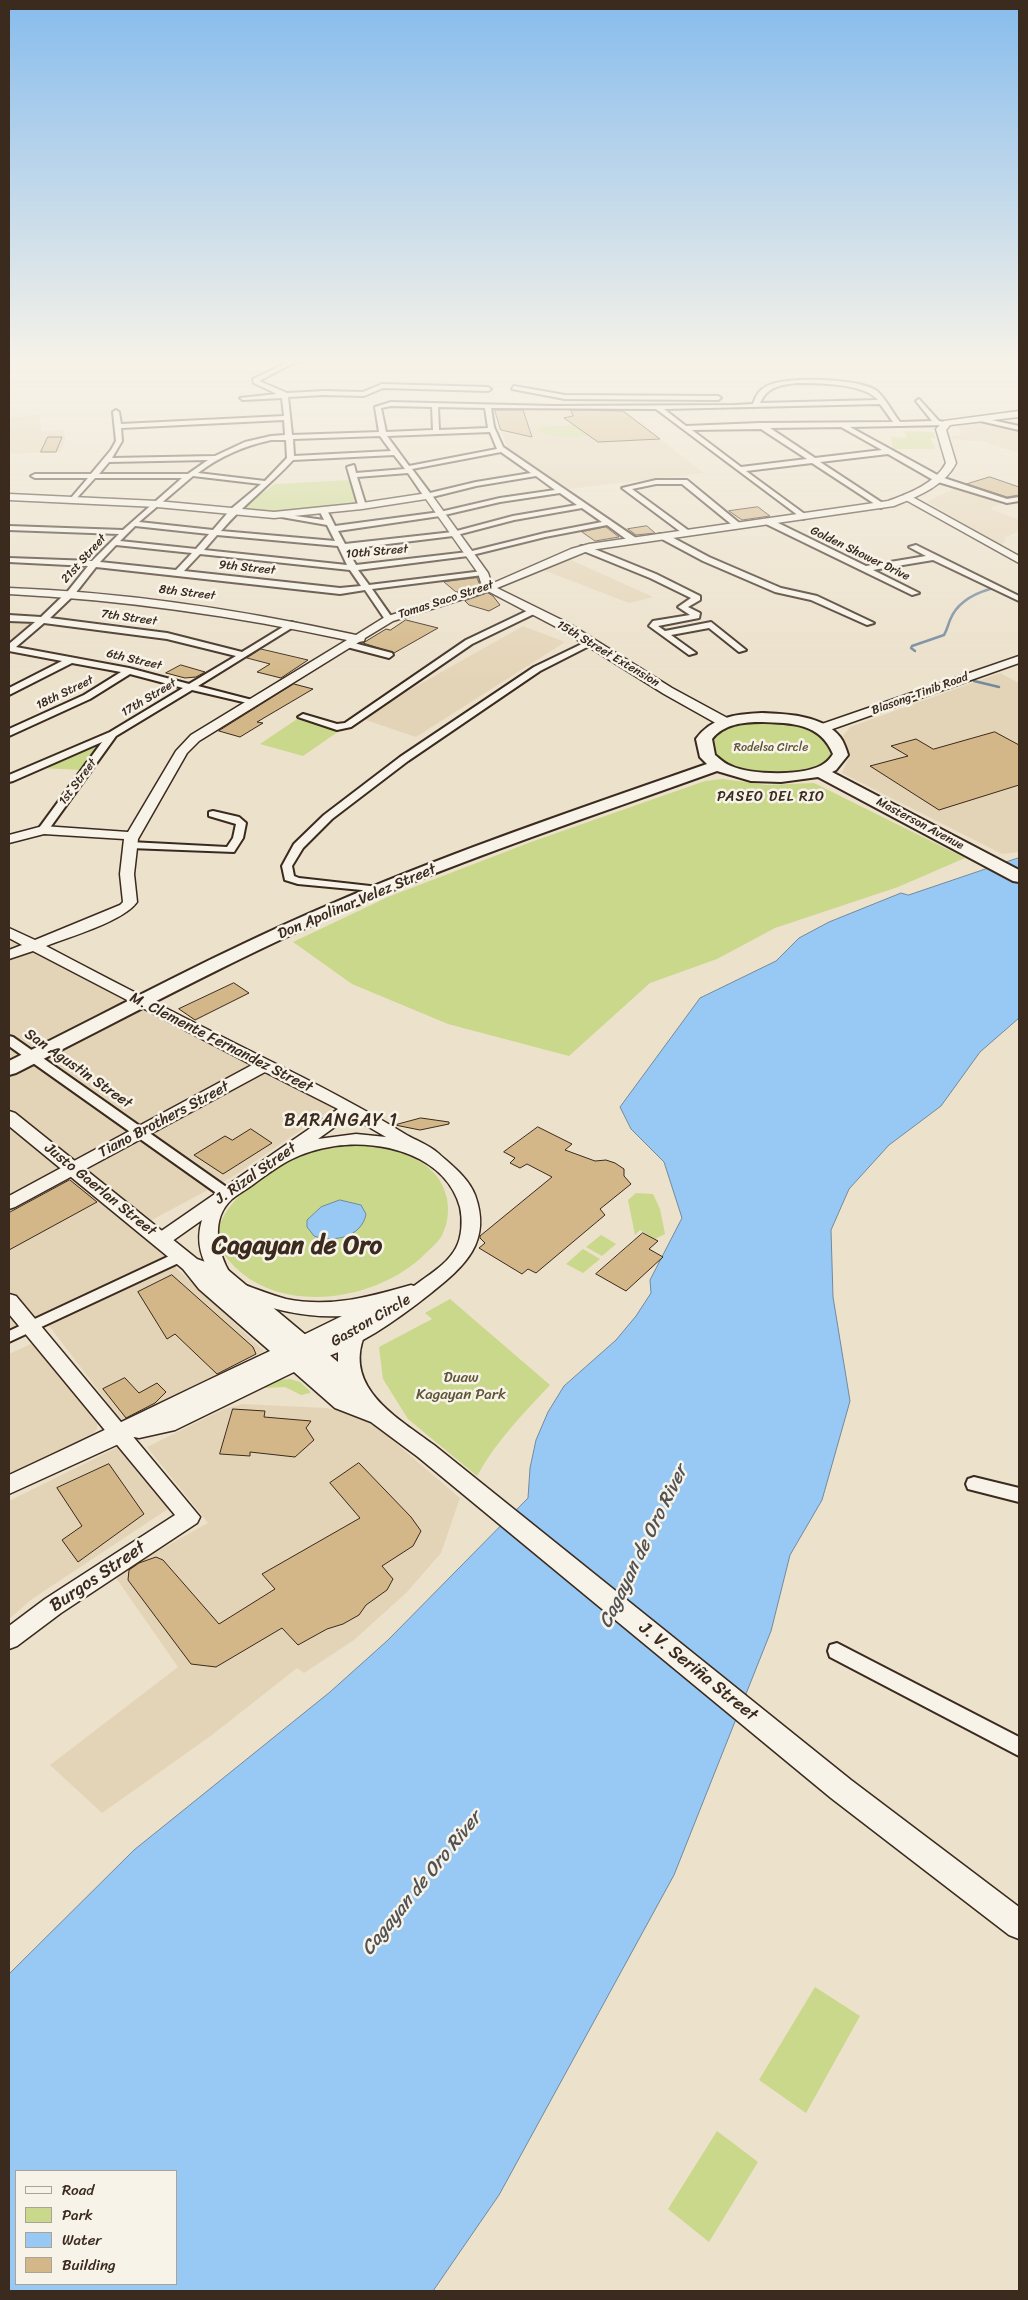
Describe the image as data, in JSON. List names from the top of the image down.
{
  "streets": {
    "main road": [
      "Tomas Saco Street",
      "15th Street Extension",
      "Masterson Avenue",
      "Don Apolinar Velez Street",
      "Justo Gaerlan Street",
      "J. V. Seriña Street"
    ],
    "street": [
      "10th Street",
      "Golden Shower Drive",
      "21st Street",
      "9th Street",
      "8th Street",
      "7th Street",
      "6th Street",
      "18th Street",
      "Biasong-Tinib Road",
      "17th Street",
      "1st Street",
      "M. Clemente Fernandez Street",
      "San Agustin Street",
      "Tiano Brothers Street",
      "J. Rizal Street",
      "Gaston Circle",
      "Burgos Street"
    ]
  },
  "crossings": [
    ["10th Street", "21st Street"],
    ["Golden Shower Drive", "Tomas Saco Street"],
    ["21st Street", "9th Street"],
    ["21st Street", "8th Street"],
    ["21st Street", "7th Street"],
    ["21st Street", "6th Street"],
    ["8th Street", "Tomas Saco Street"],
    ["8th Street", "17th Street"],
    ["Tomas Saco Street", "15th Street Extension"],
    ["Tomas Saco Street", "6th Street"],
    ["Tomas Saco Street", "M. Clemente Fernandez Street"],
    ["7th Street", "17th Street"],
    ["6th Street", "18th Street"],
    ["6th Street", "17th Street"],
    ["17th Street", "1st Street"],
    ["Don Apolinar Velez Street", "M. Clemente Fernandez Street"],
    ["Don Apolinar Velez Street", "San Agustin Street"],
    ["M. Clemente Fernandez Street", "Tiano Brothers Street"],
    ["M. Clemente Fernandez Street", "J. Rizal Street"],
    ["M. Clemente Fernandez Street", "Gaston Circle"],
    ["San Agustin Street", "Tiano Brothers Street"],
    ["San Agustin Street", "J. Rizal Street"],
    ["Tiano Brothers Street", "Justo Gaerlan Street"],
    ["J. Rizal Street", "Justo Gaerlan Street"],
    ["J. Rizal Street", "Gaston Circle"],
    ["Justo Gaerlan Street", "Gaston Circle"],
    ["Justo Gaerlan Street", "J. V. Seriña Street"],
    ["Gaston Circle", "J. V. Seriña Street"]
  ],
  "districts": ["PASEO DEL RIO", "BARANGAY 1", "Cagayan de Oro"],
  "water": ["Cagayan de Oro River"],
  "parks": ["Rodelsa Circle", "Duaw Kagayan Park"],
  "legend": [
    "Road",
    "Park",
    "Water",
    "Building"
  ]
}
